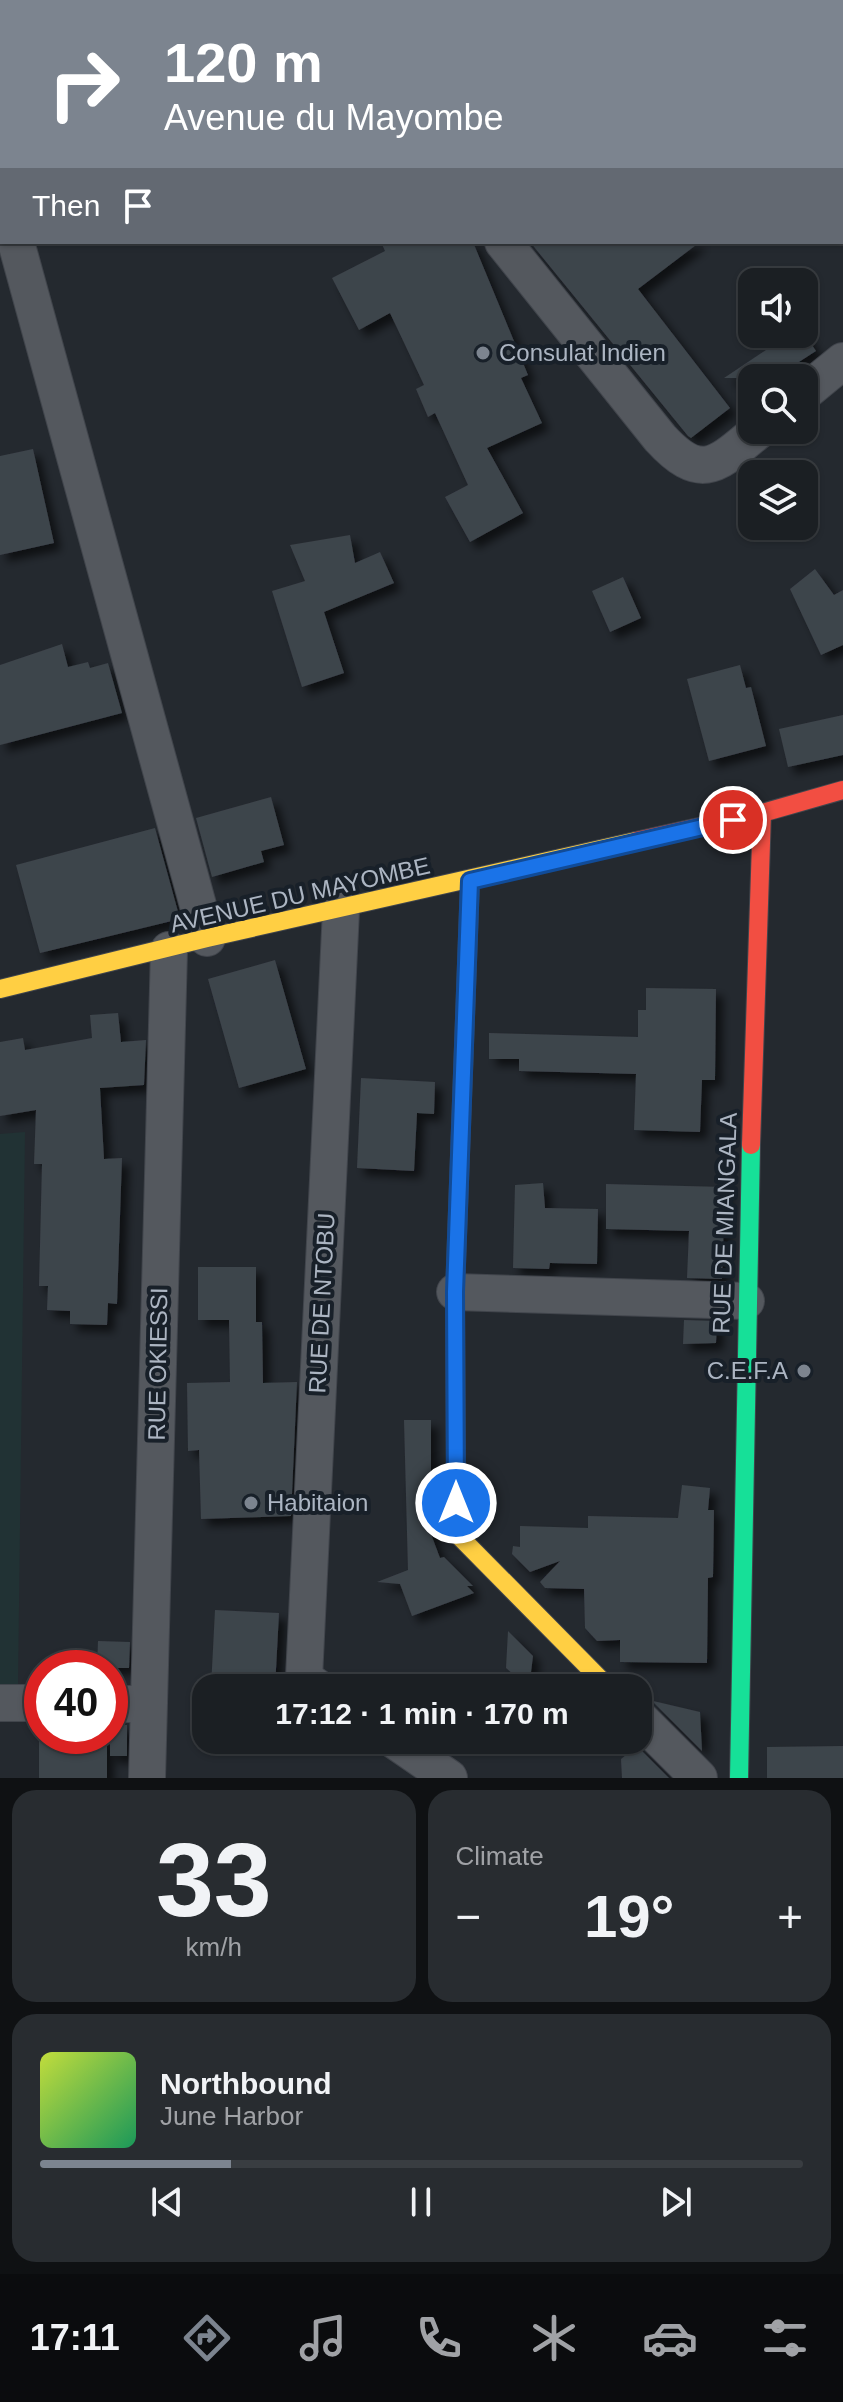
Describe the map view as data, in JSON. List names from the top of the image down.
{
  "streets": {
    "street": [
      "AVENUE DU MAYOMBE",
      "RUE DE MIANGALA",
      "RUE DE NTOBU",
      "RUE OKIESSI"
    ]
  },
  "crossings": [
    ["AVENUE DU MAYOMBE", "RUE DE MIANGALA"],
    ["AVENUE DU MAYOMBE", "RUE DE NTOBU"],
    ["AVENUE DU MAYOMBE", "RUE OKIESSI"]
  ],
  "places": ["Consulat Indien", "C.E.F.A", "Habitaion"],
  "page": {
    "turn": ["120 m", "Avenue du Mayombe"],
    "then": "Then",
    "limit": "40",
    "trip": "17:12 · 1 min · 170 m",
    "tile": [
      ["33", "km/h"],
      "Climate"
    ],
    "heat": ["−", "19°", "+"],
    "song": ["Northbound", "June Harbor"],
    "tabs": "17:11"
  }
}
